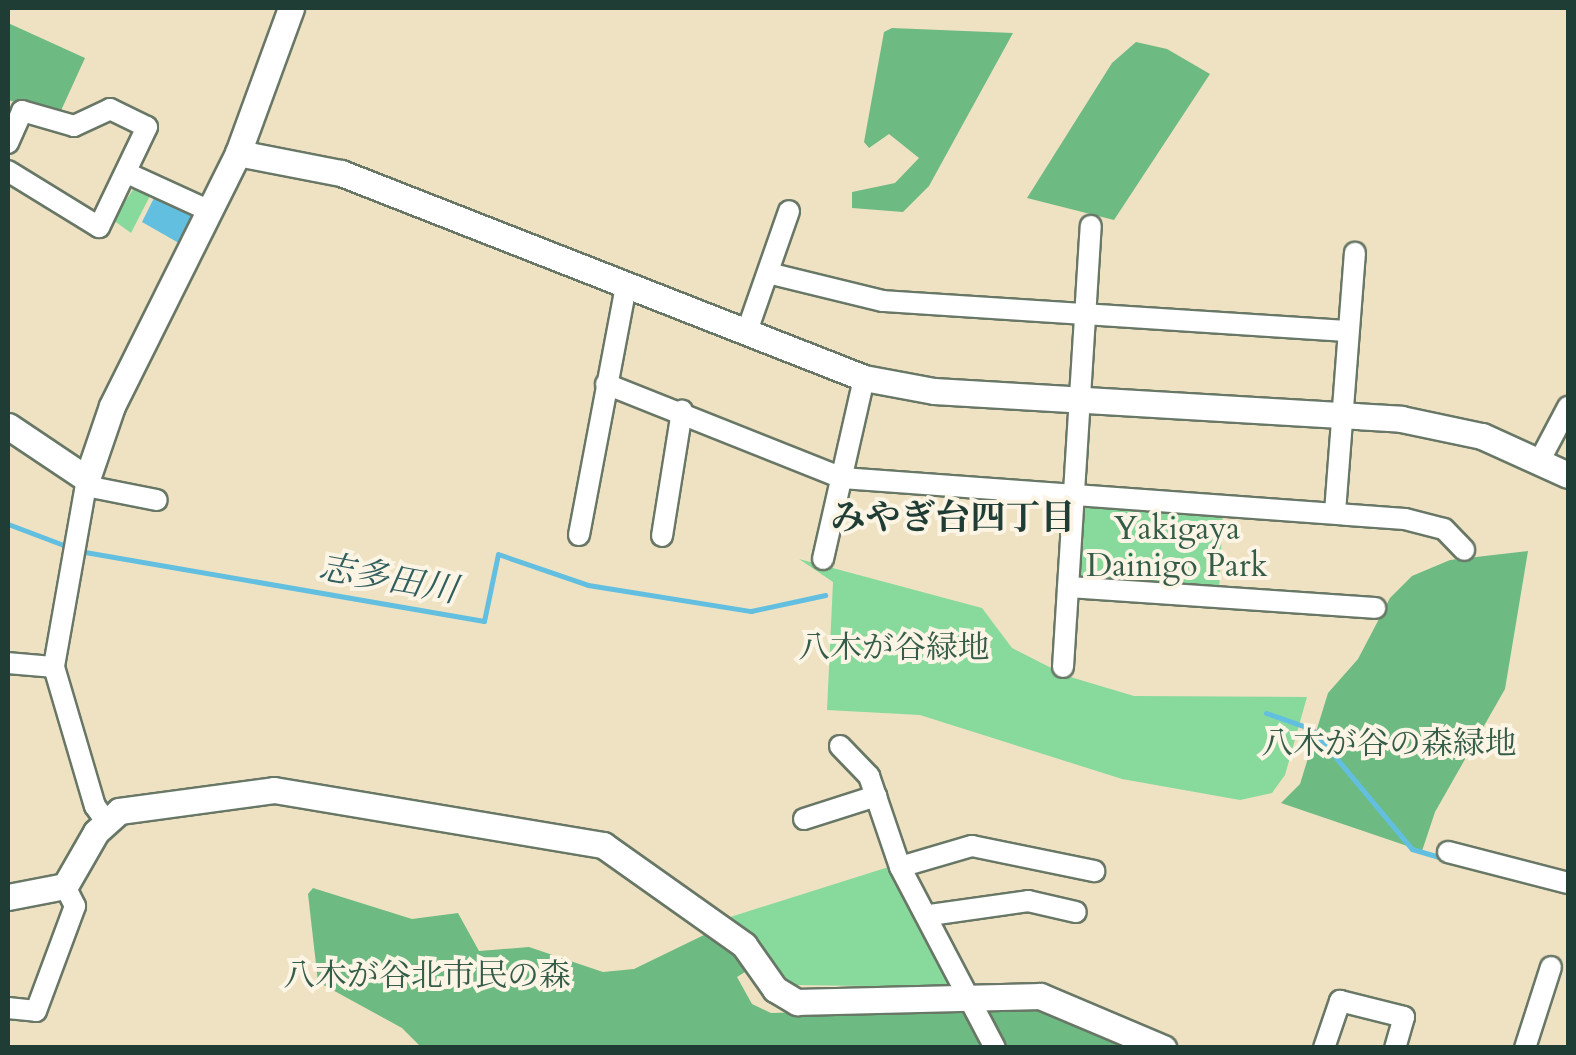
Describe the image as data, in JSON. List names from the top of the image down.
{
  "districts": ["みやぎ台四丁目"],
  "water": ["志多田川"],
  "parks": [
    "Yakigaya Dainigo Park",
    "八木が谷緑地",
    "八木が谷の森緑地",
    "八木が谷北市民の森"
  ]
}
